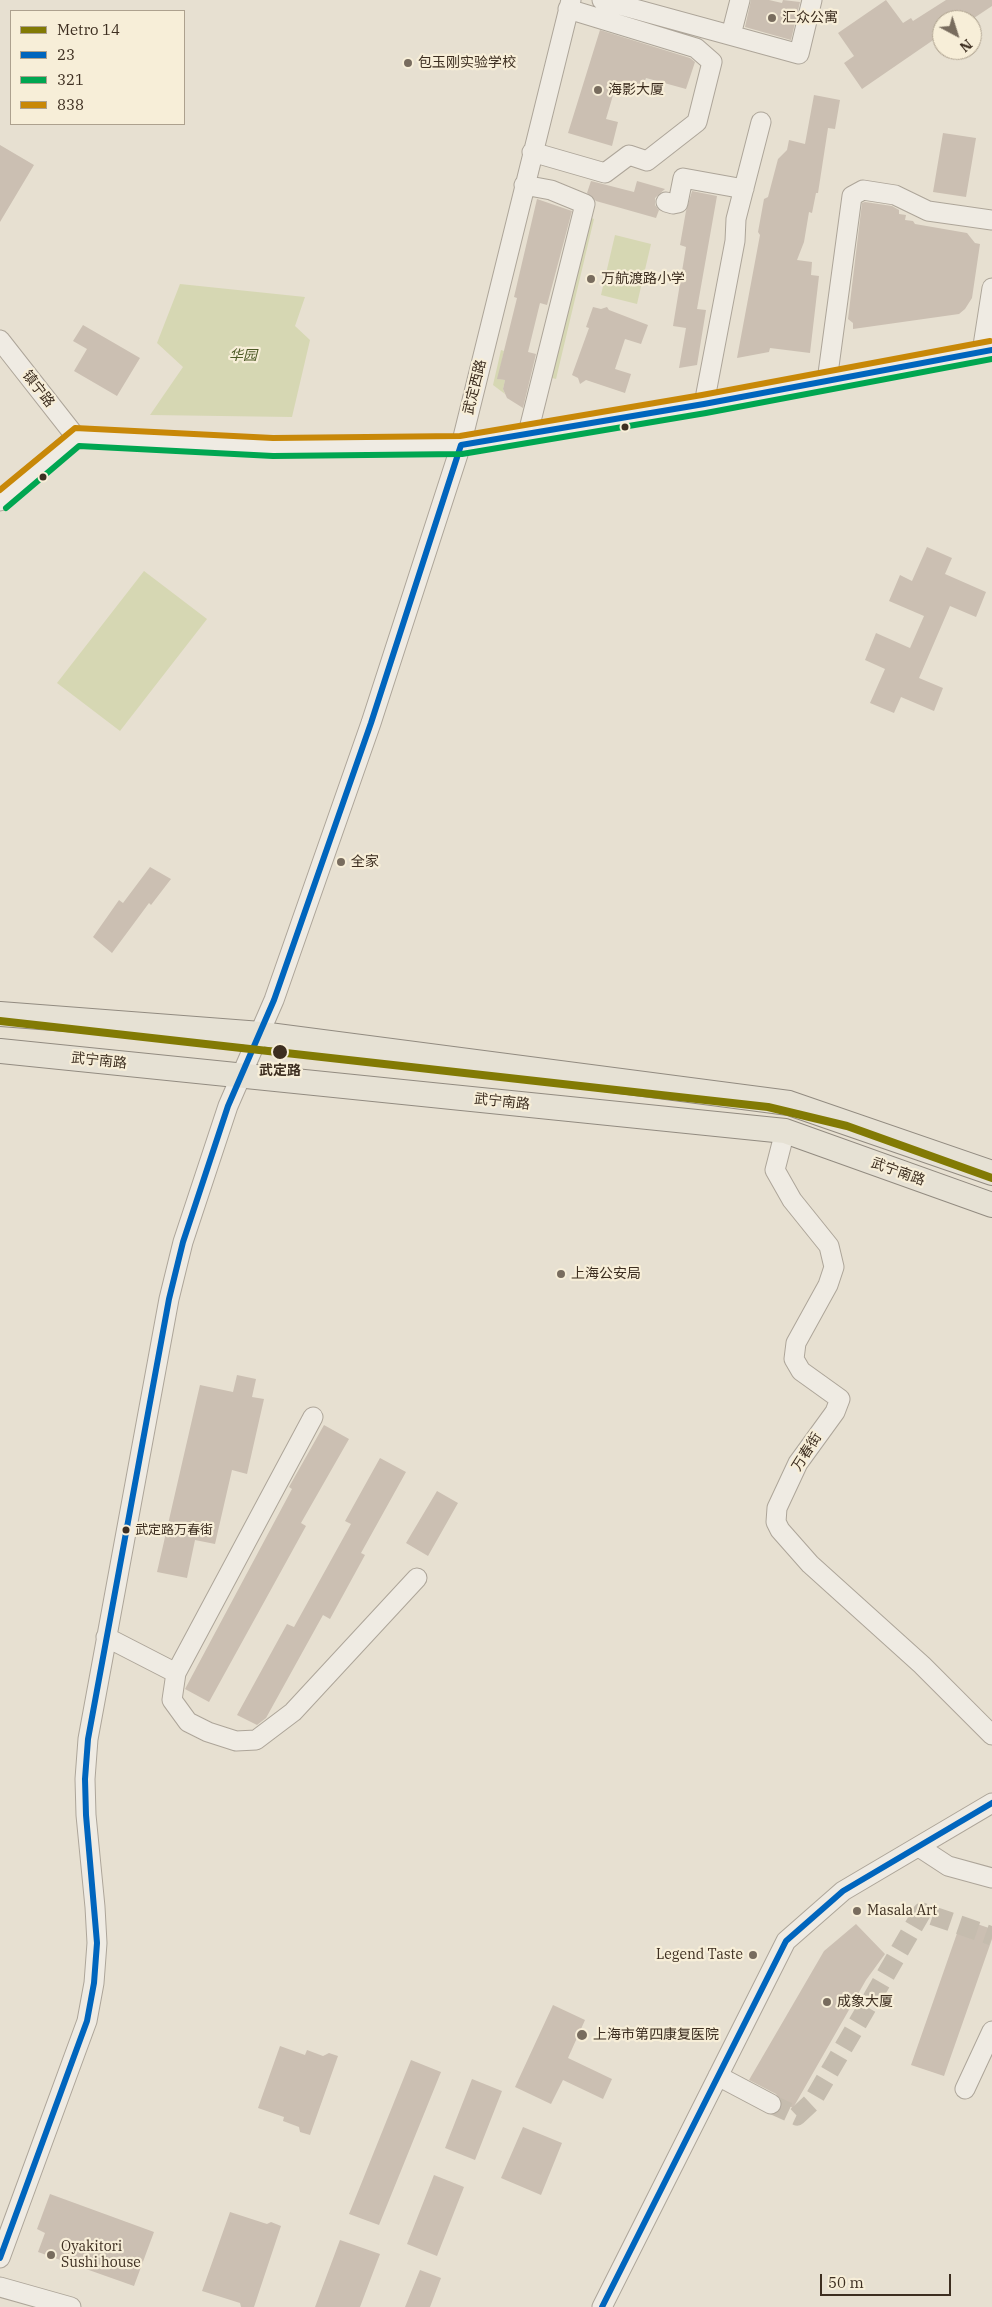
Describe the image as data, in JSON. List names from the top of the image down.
{
  "streets": {
    "main road": ["武宁南路"],
    "street": ["武定西路", "镇宁路", "万春街"]
  },
  "crossings": [
    ["武定西路", "武宁南路"],
    ["武宁南路", "万春街"]
  ],
  "parks": ["华园"],
  "places": [
    "汇众公寓",
    "包玉刚实验学校",
    "海影大厦",
    "万航渡路小学",
    "全家",
    "武定路",
    "上海公安局",
    "武定路万春街",
    "Masala Art",
    "Legend Taste",
    "成象大厦",
    "上海市第四康复医院",
    "Oyakitori Sushi house"
  ],
  "lines": [
    "transit line 838",
    "transit line 23",
    "transit line 321",
    "metro line 14"
  ],
  "legend": [
    "Metro 14",
    "23",
    "321",
    "838"
  ],
  "scale_bar": "50 m",
  "north": "bottom right"
}
